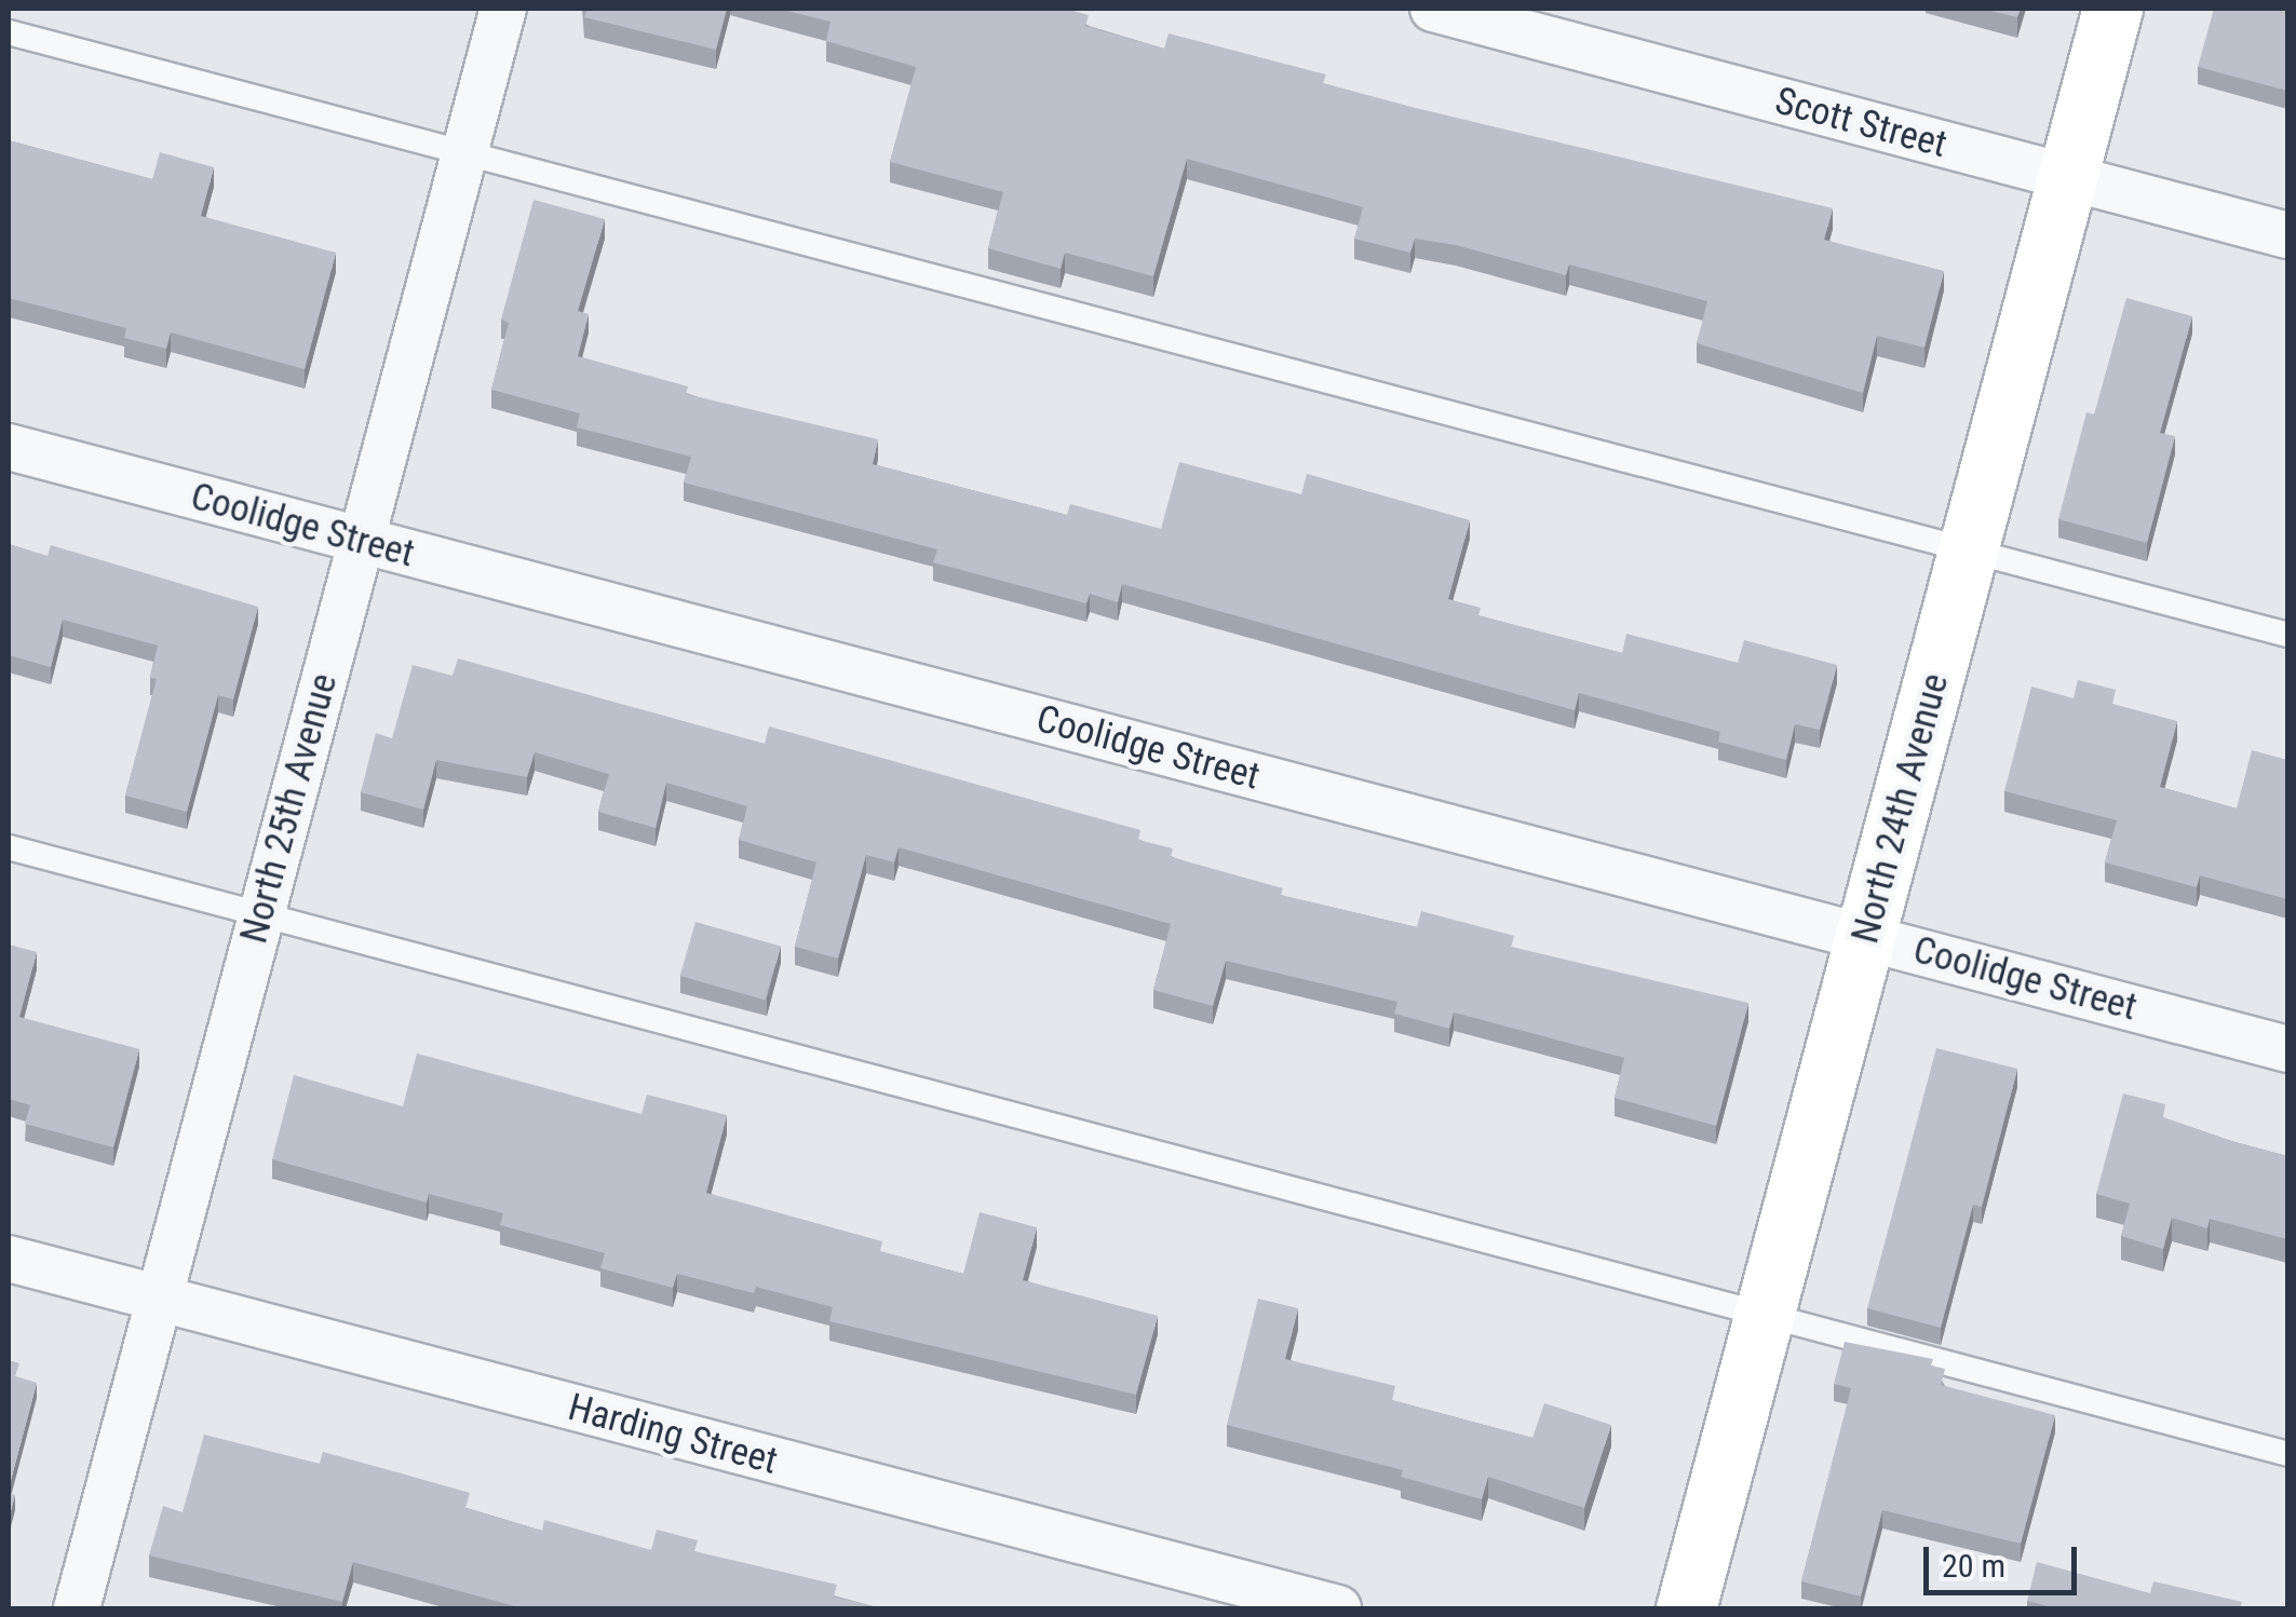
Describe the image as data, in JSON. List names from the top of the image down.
{
  "streets": {
    "street": [
      "Scott Street",
      "Coolidge Street",
      "North 25th Avenue",
      "North 24th Avenue",
      "Harding Street"
    ]
  },
  "crossings": [
    ["Scott Street", "North 24th Avenue"],
    ["Coolidge Street", "North 25th Avenue"],
    ["Coolidge Street", "North 24th Avenue"],
    ["North 25th Avenue", "Harding Street"]
  ],
  "scale_bar": "20 m"
}
